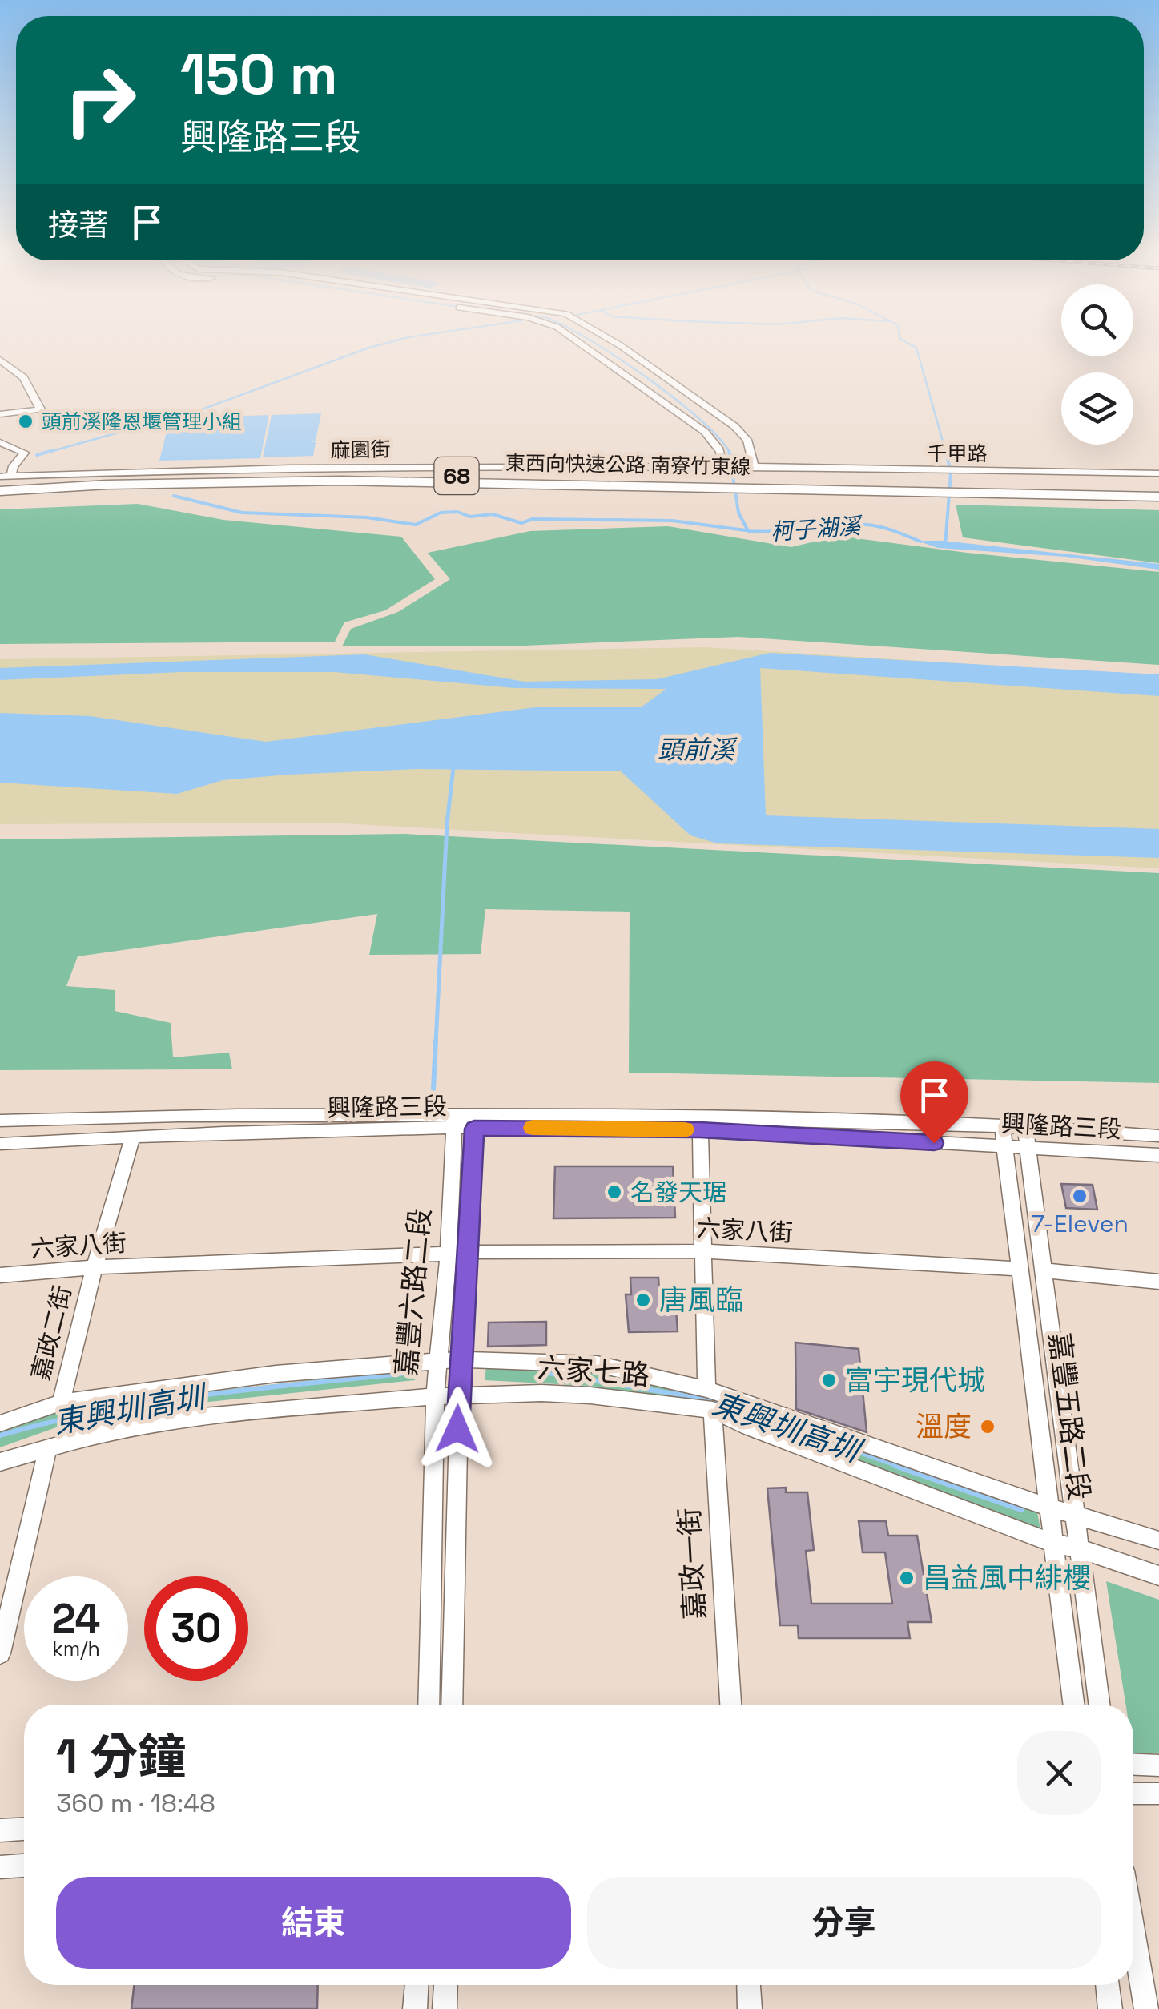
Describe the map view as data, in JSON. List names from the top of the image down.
{
  "streets": {
    "highway": ["東西向快速公路 南寮竹東線", "68"],
    "street": [
      "麻園街",
      "千甲路",
      "興隆路三段",
      "六家八街",
      "嘉豐六路二段",
      "嘉政二街",
      "六家七路",
      "嘉豐五路二段",
      "嘉政一街"
    ]
  },
  "crossings": [
    ["麻園街", "千甲路"],
    ["麻園街", "東西向快速公路 南寮竹東線"],
    ["興隆路三段", "嘉豐六路二段"],
    ["興隆路三段", "嘉政二街"],
    ["興隆路三段", "嘉豐五路二段"],
    ["六家八街", "嘉豐六路二段"],
    ["六家八街", "嘉政二街"],
    ["六家八街", "嘉豐五路二段"],
    ["嘉豐六路二段", "六家七路"],
    ["嘉政二街", "六家七路"],
    ["六家七路", "嘉豐五路二段"],
    ["六家七路", "嘉政一街"]
  ],
  "water": ["柯子湖溪", "頭前溪", "東興圳高圳"],
  "places": [
    "頭前溪隆恩堰管理小組",
    "名發天琚",
    "7-Eleven",
    "唐風臨",
    "富宇現代城",
    "溫度",
    "昌益風中緋櫻"
  ],
  "page": {
    "turn": ["150 m", "興隆路三段"],
    "then": "接著",
    "speed": "24 km/h",
    "limit": "30",
    "heading": ["1 分鐘", "360 m · 18:48"],
    "buttons": ["結束", "分享"]
  }
}
